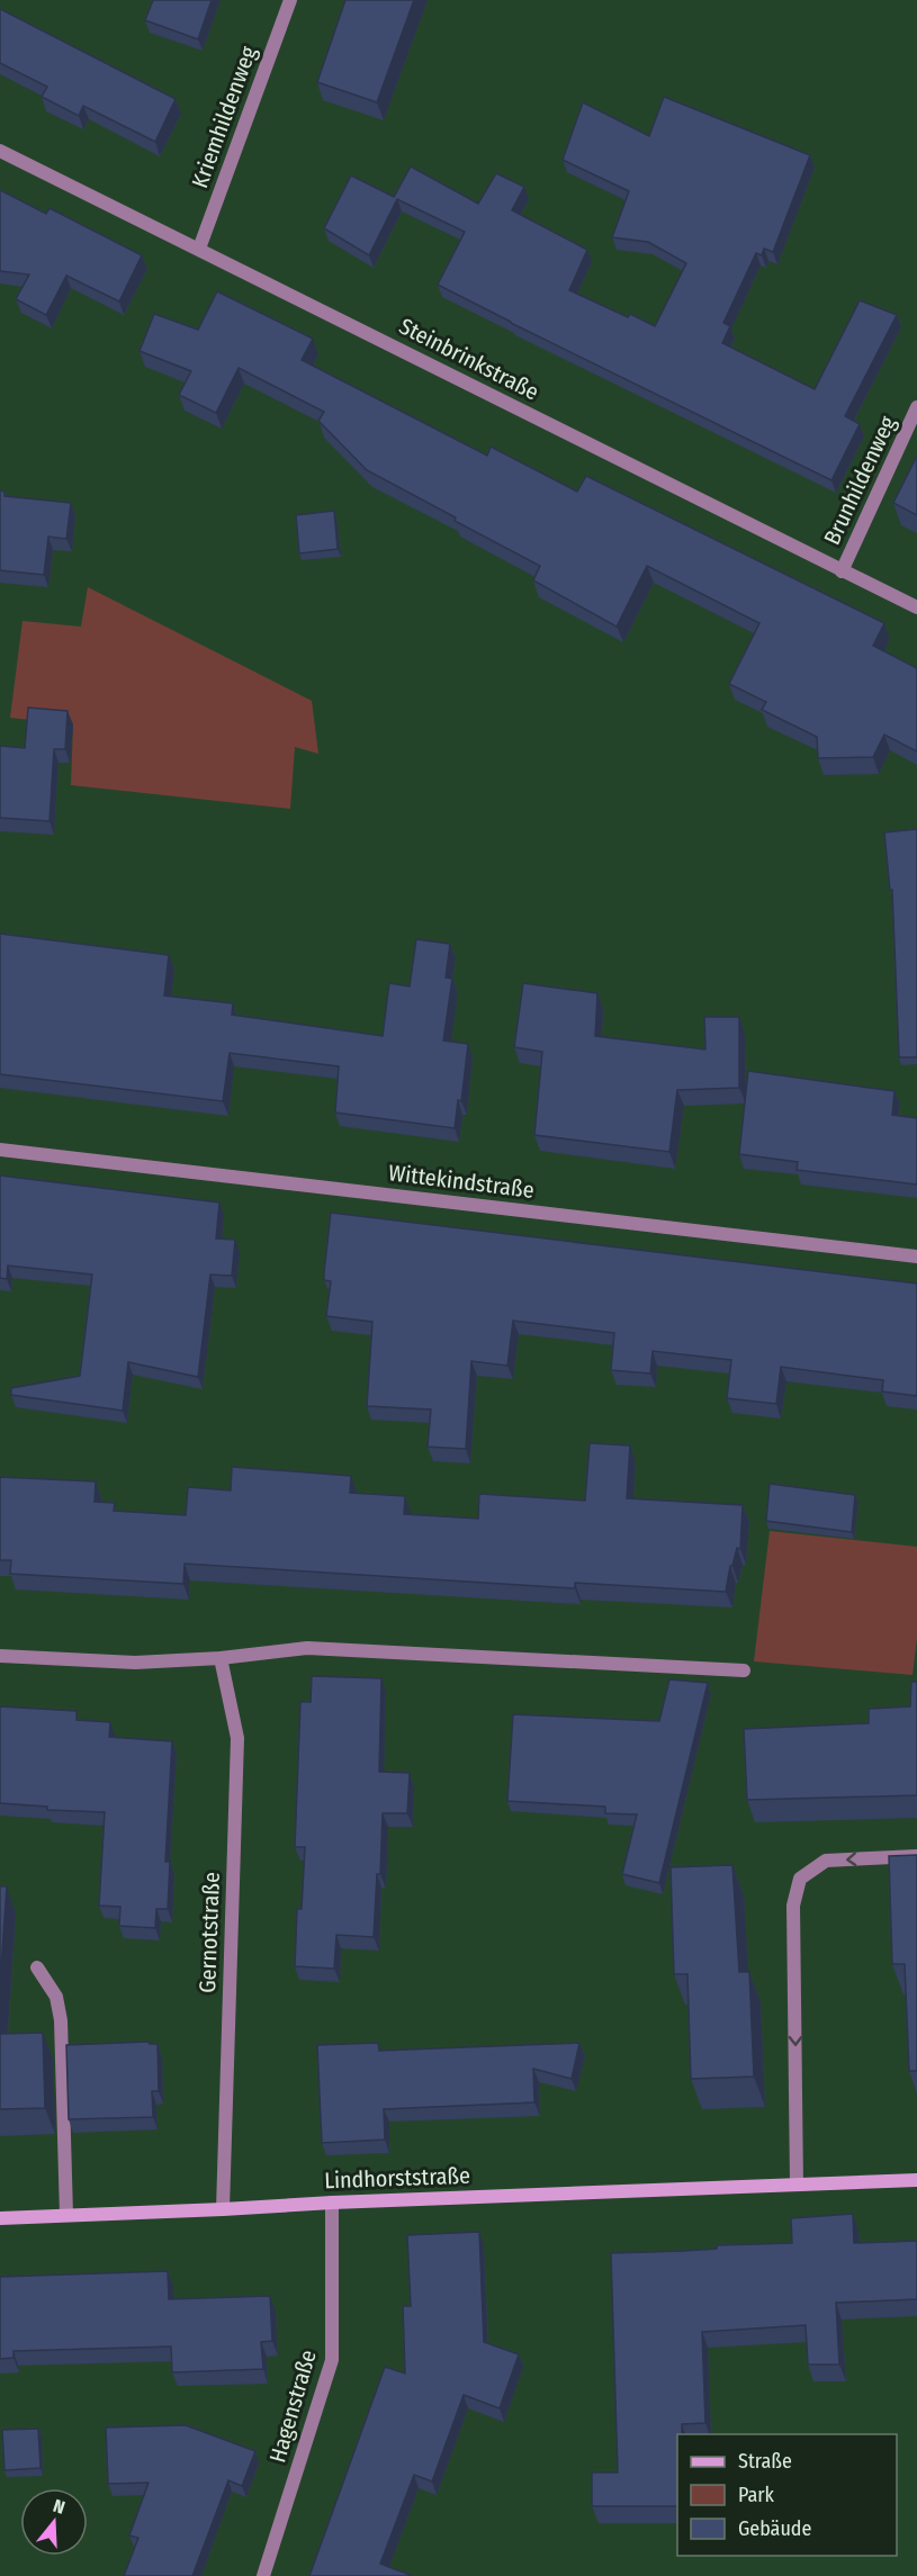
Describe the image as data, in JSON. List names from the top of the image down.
{
  "streets": {
    "street": [
      "Kriemhildenweg",
      "Steinbrinkstraße",
      "Brunhildenweg",
      "Wittekindstraße",
      "Gernotstraße",
      "Lindhorststraße",
      "Hagenstraße"
    ]
  },
  "crossings": [
    ["Kriemhildenweg", "Steinbrinkstraße"],
    ["Steinbrinkstraße", "Brunhildenweg"],
    ["Gernotstraße", "Lindhorststraße"],
    ["Lindhorststraße", "Hagenstraße"]
  ],
  "legend": ["Straße", "Park", "Gebäude"],
  "north": "top"
}
